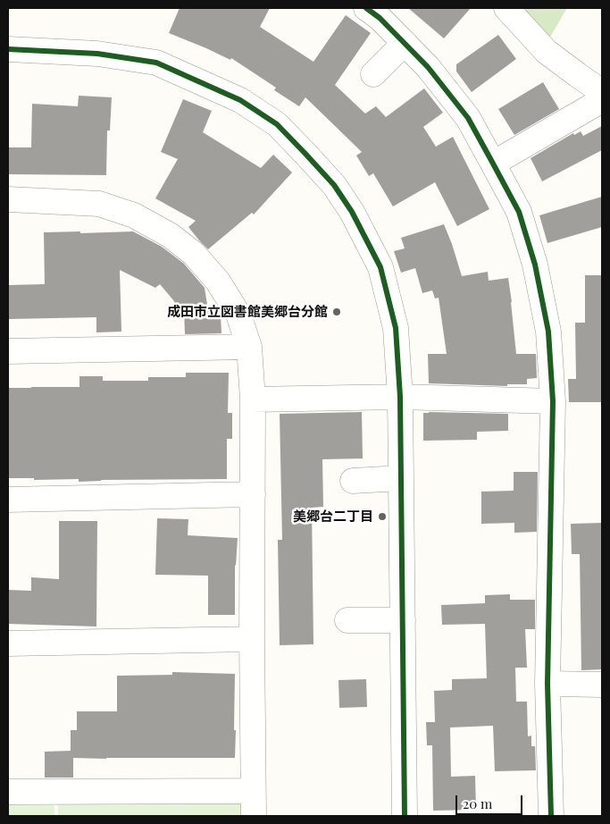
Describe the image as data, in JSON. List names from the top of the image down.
{
  "places": ["成田市立図書館美郷台分館", "美郷台二丁目"],
  "scale_bar": "20 m"
}
